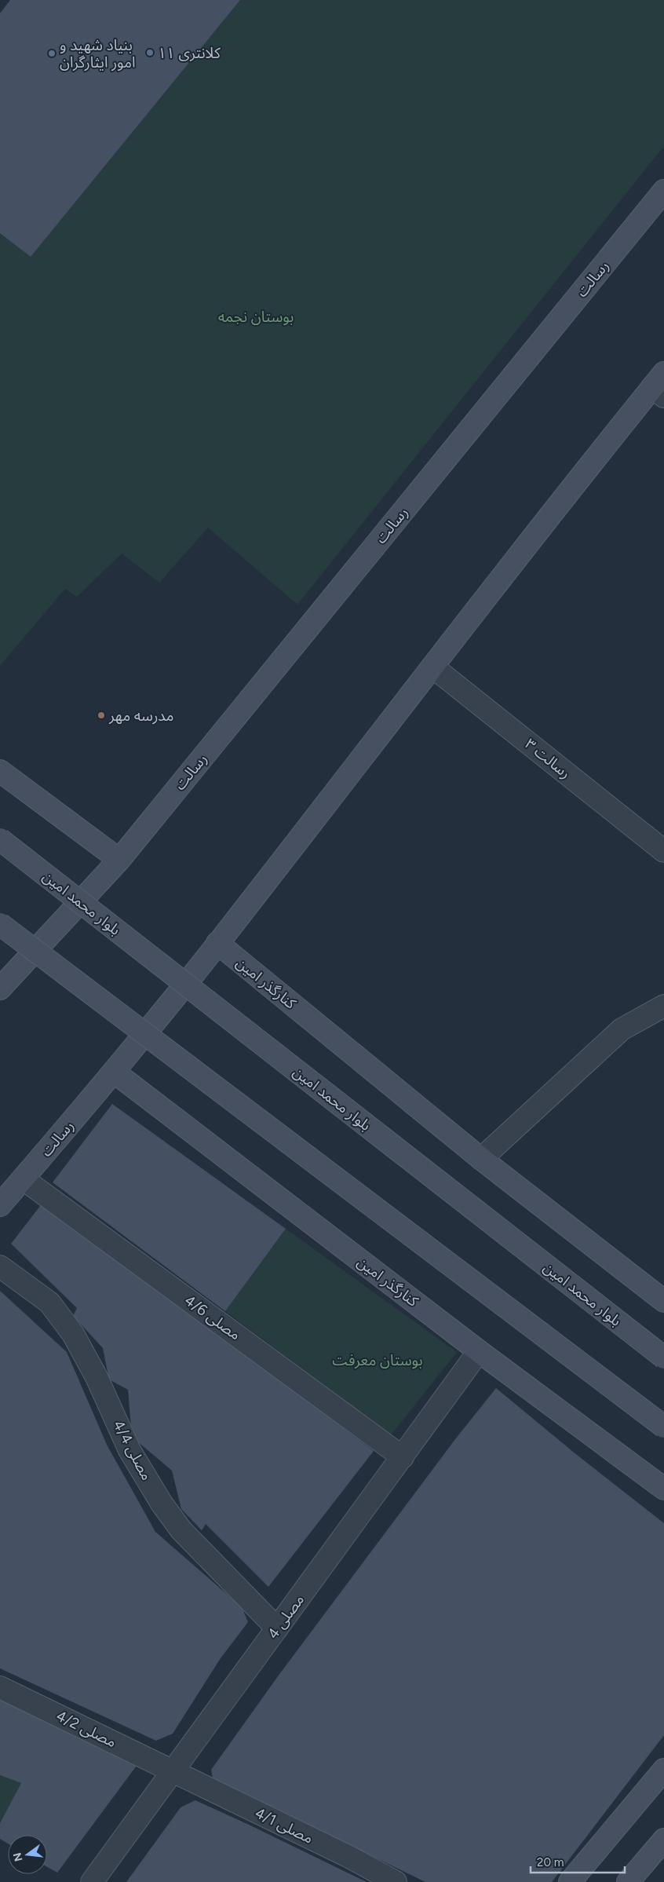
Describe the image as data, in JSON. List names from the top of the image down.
{
  "streets": {
    "street": [
      "رسالت",
      "رسالت ۳",
      "بلوار محمد امین",
      "کنارگذر امین",
      "مصلی 4/6",
      "مصلی 4/4",
      "مصلی 4",
      "مصلی 4/2",
      "مصلی 4/1"
    ]
  },
  "crossings": [
    ["رسالت", "کنارگذر امین"],
    ["رسالت", "مصلی 4/6"],
    ["کنارگذر امین", "مصلی 4"],
    ["مصلی 4/6", "مصلی 4"],
    ["مصلی 4/4", "مصلی 4"],
    ["مصلی 4", "مصلی 4/2"],
    ["مصلی 4", "مصلی 4/1"],
    ["مصلی 4/2", "مصلی 4/1"]
  ],
  "parks": ["بوستان نجمه", "بوستان معرفت"],
  "places": ["کلانتری ۱۱", "بنیاد شهید و امور ایثارگران", "مدرسه مهر"],
  "scale_bar": "20 m",
  "north": "left"
}
